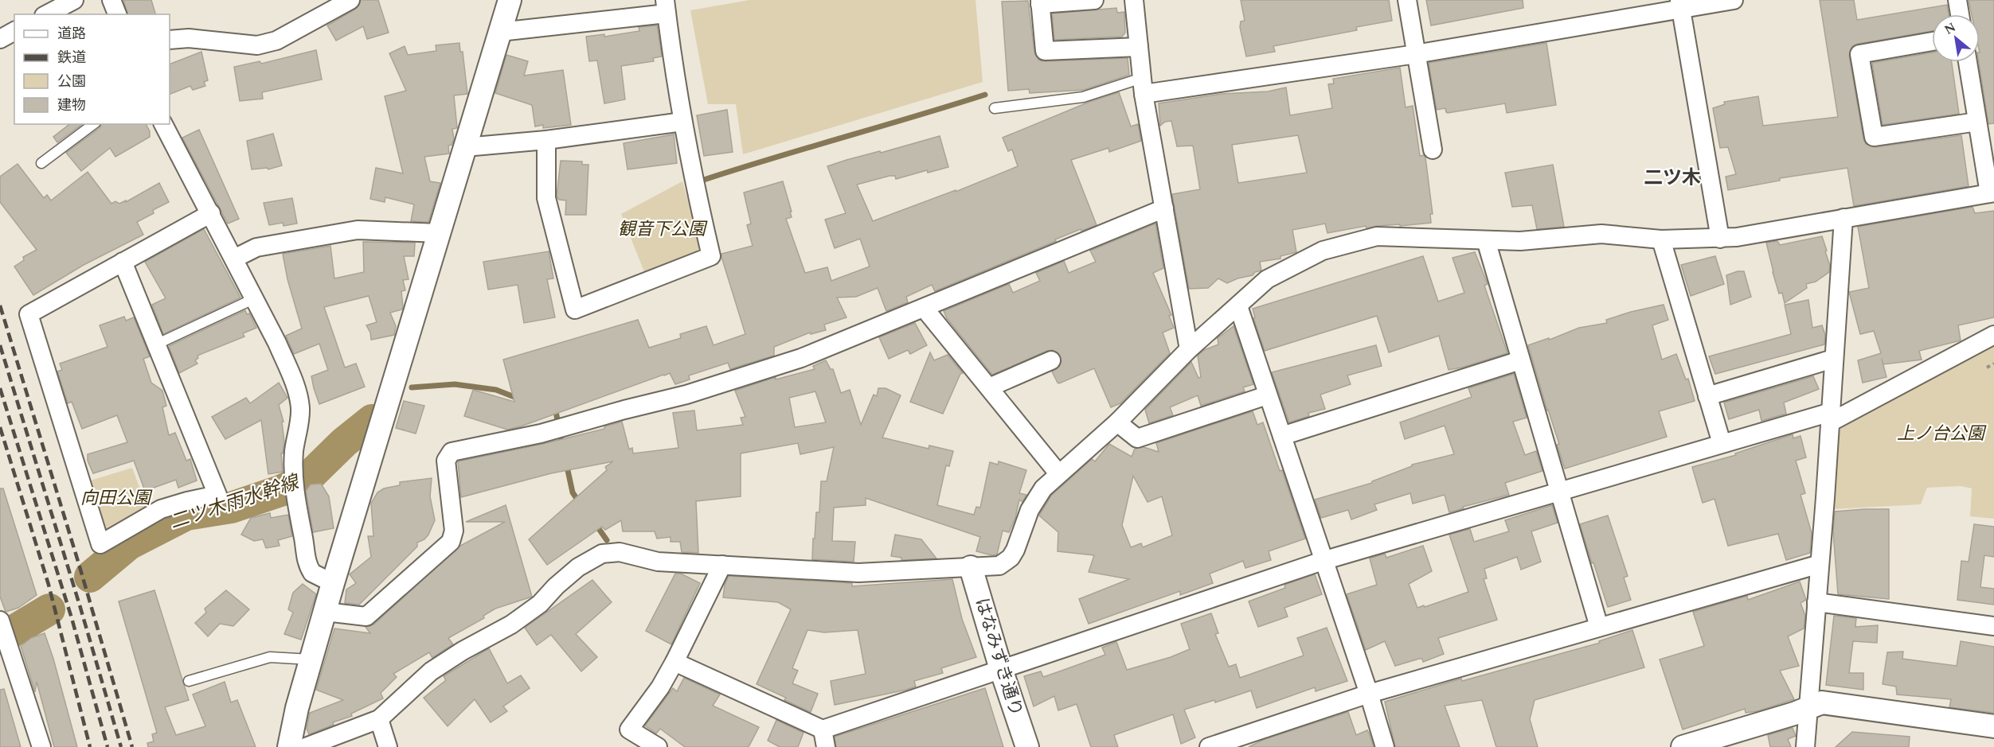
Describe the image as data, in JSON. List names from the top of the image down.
{
  "streets": {
    "street": ["はなみずき通り"]
  },
  "districts": ["二ツ木"],
  "water": ["二ツ木雨水幹線"],
  "parks": ["観音下公園", "上ノ台公園", "向田公園"],
  "legend": [
    "道路",
    "鉄道",
    "公園",
    "建物"
  ],
  "north": "top left"
}
